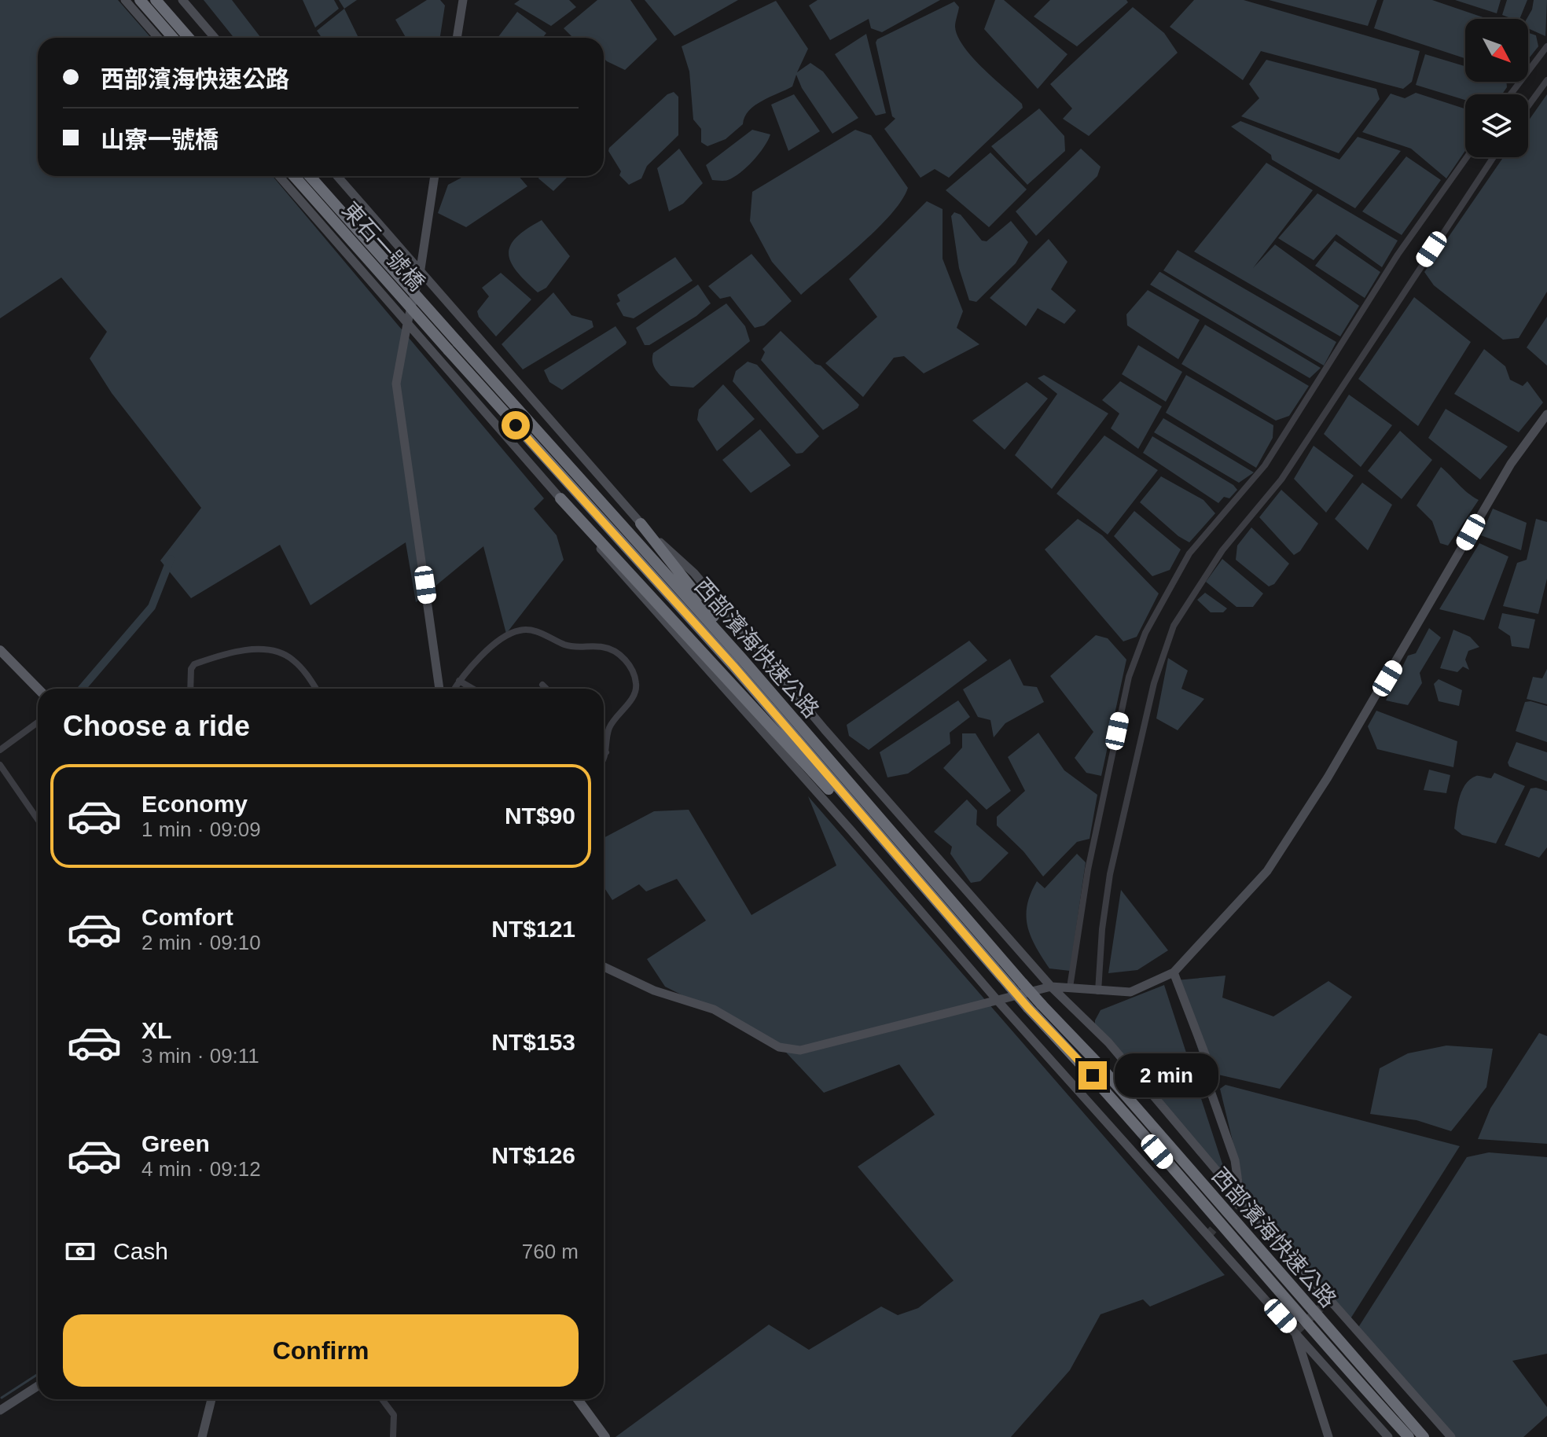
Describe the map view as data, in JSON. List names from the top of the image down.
{
  "streets": {
    "highway": ["東石一號橋", "西部濱海快速公路"]
  },
  "crossings": [
    ["東石一號橋", "西部濱海快速公路"]
  ],
  "north": "bottom right",
  "page": {
    "banner": ["西部濱海快速公路", "山寮一號橋"],
    "heading": "Choose a ride",
    "list": [
      {
        "name": "Economy",
        "note": "1 min · 09:09",
        "value": "NT$90"
      },
      {
        "name": "Comfort",
        "note": "2 min · 09:10",
        "value": "NT$121"
      },
      {
        "name": "XL",
        "note": "3 min · 09:11",
        "value": "NT$153"
      },
      {
        "name": "Green",
        "note": "4 min · 09:12",
        "value": "NT$126"
      }
    ],
    "bubble": "2 min",
    "pay": ["Cash", "760 m"],
    "buttons": "Confirm"
  }
}
